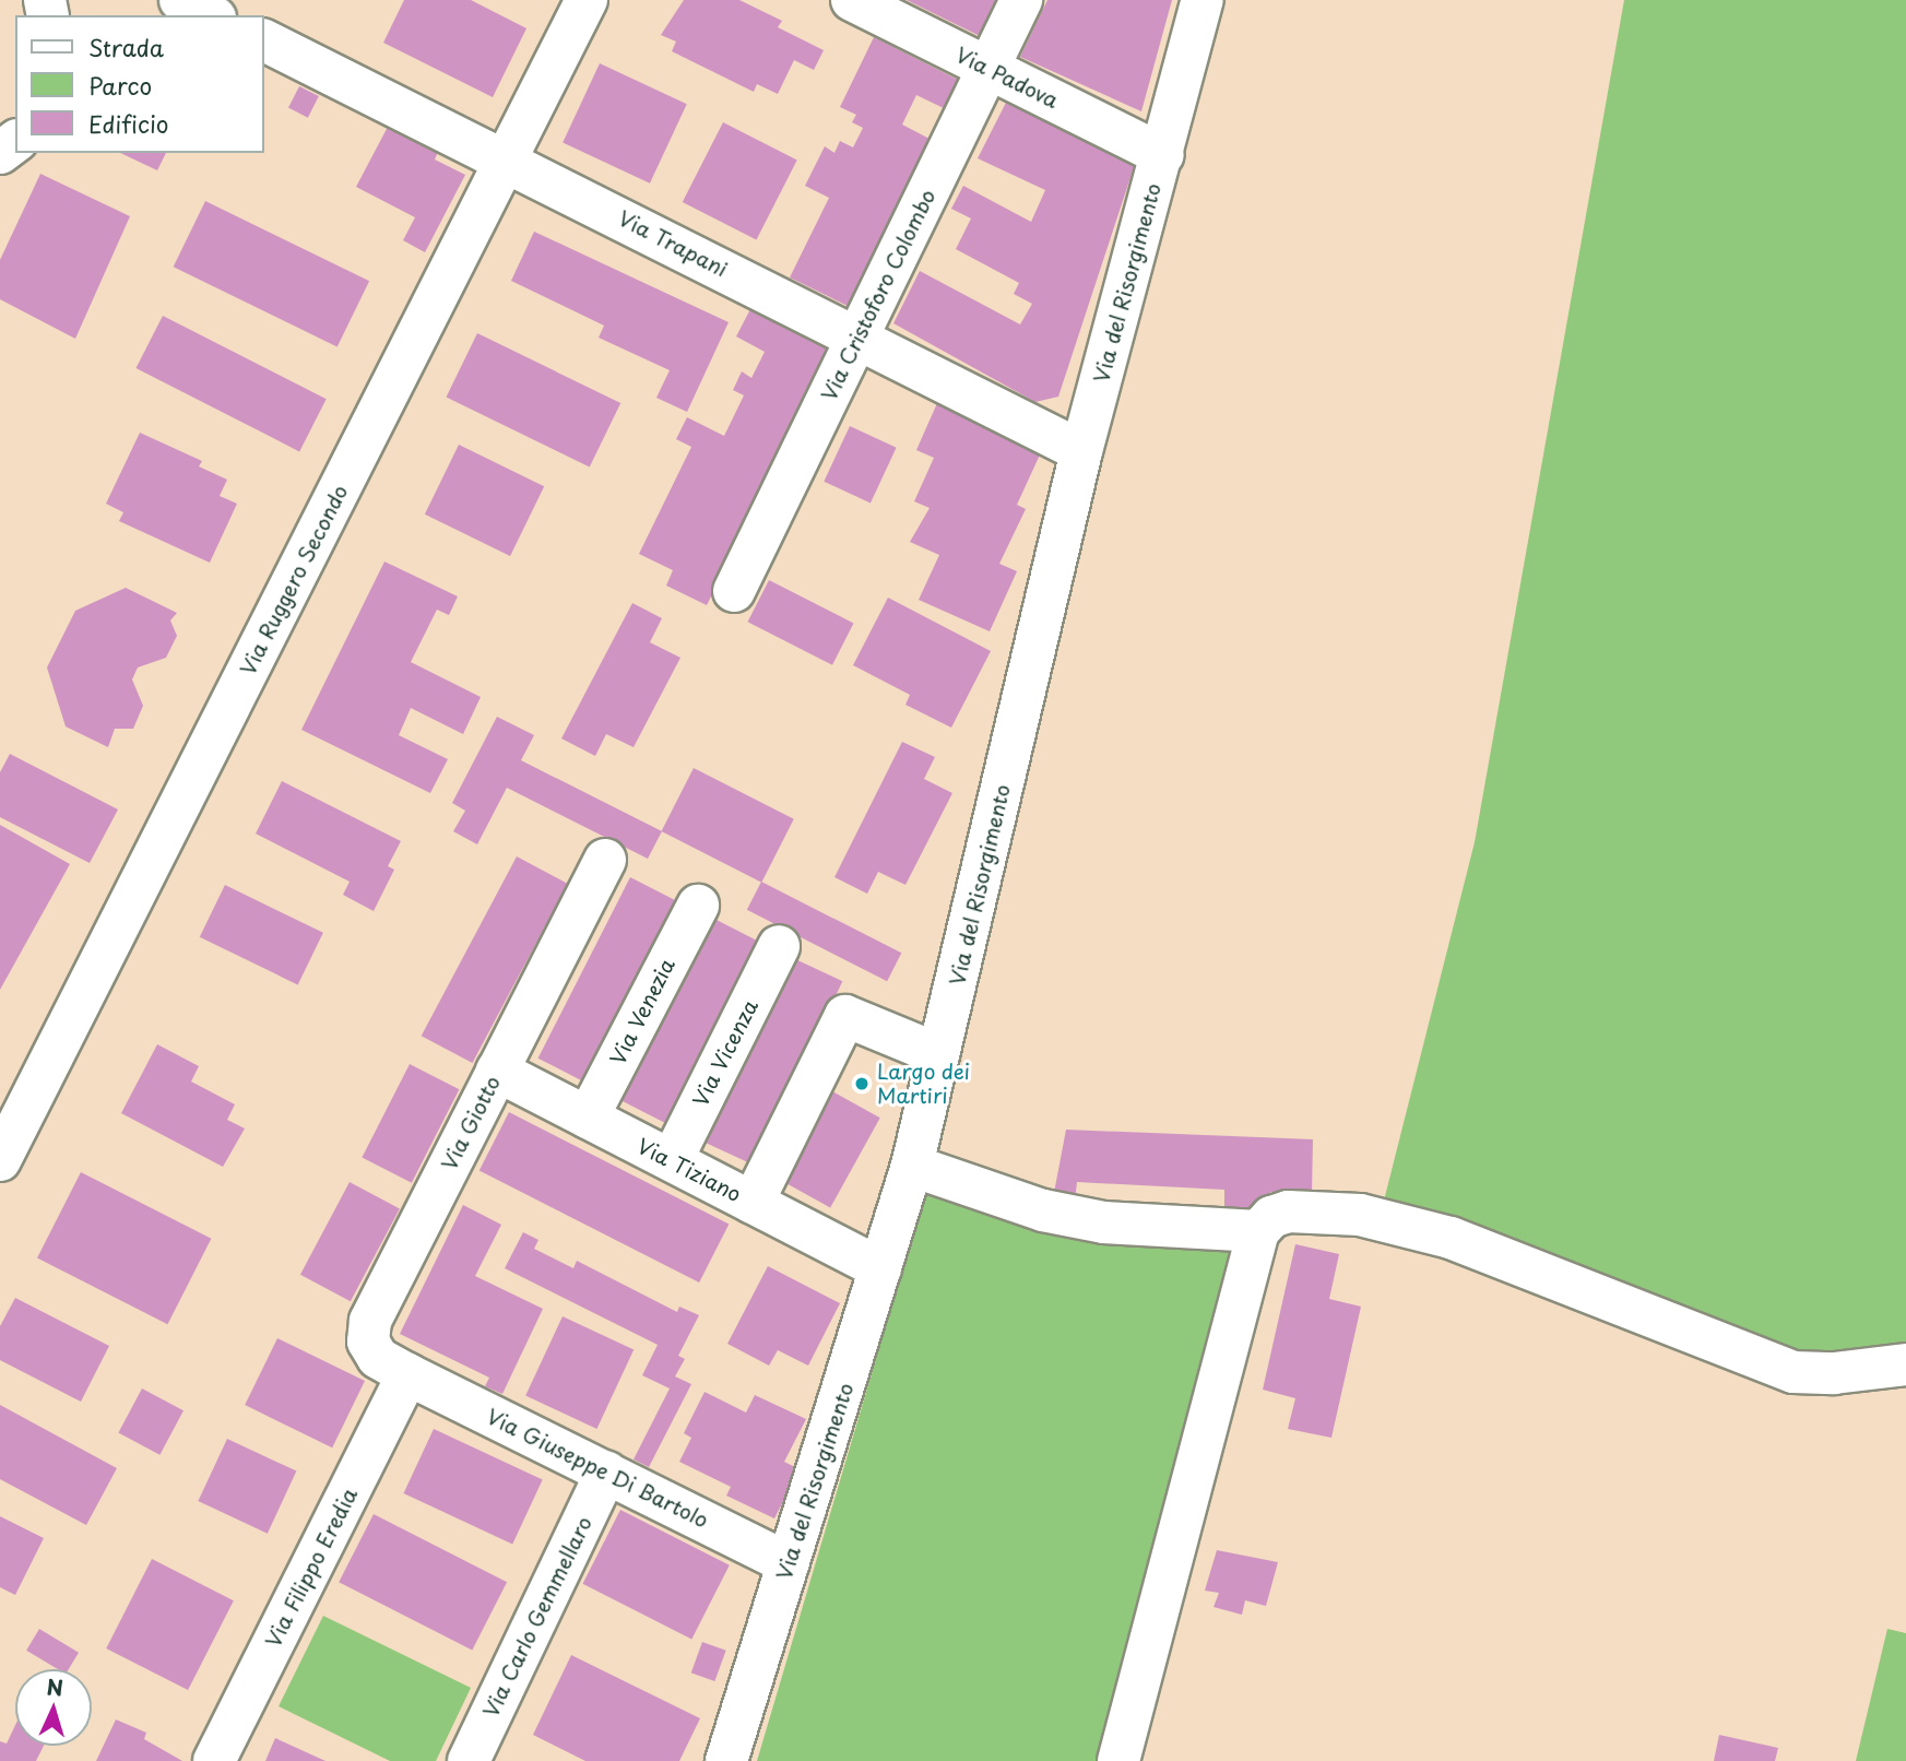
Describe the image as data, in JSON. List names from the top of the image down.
{
  "streets": {
    "street": [
      "Via Padova",
      "Via Trapani",
      "Via del Risorgimento",
      "Via Cristoforo Colombo",
      "Via Ruggero Secondo",
      "Via Venezia",
      "Via Vicenza",
      "Via Giotto",
      "Via Tiziano",
      "Via Giuseppe Di Bartolo",
      "Via Filippo Eredia",
      "Via Carlo Gemmellaro"
    ]
  },
  "crossings": [
    ["Via Padova", "Via del Risorgimento"],
    ["Via Padova", "Via Cristoforo Colombo"],
    ["Via Trapani", "Via del Risorgimento"],
    ["Via Trapani", "Via Cristoforo Colombo"],
    ["Via Trapani", "Via Ruggero Secondo"],
    ["Via del Risorgimento", "Via Tiziano"],
    ["Via del Risorgimento", "Via Giuseppe Di Bartolo"],
    ["Via Venezia", "Via Tiziano"],
    ["Via Vicenza", "Via Tiziano"],
    ["Via Giotto", "Via Tiziano"],
    ["Via Giotto", "Via Giuseppe Di Bartolo"],
    ["Via Giotto", "Via Filippo Eredia"],
    ["Via Giuseppe Di Bartolo", "Via Filippo Eredia"],
    ["Via Giuseppe Di Bartolo", "Via Carlo Gemmellaro"]
  ],
  "places": ["Largo dei Martiri"],
  "legend": ["Strada", "Parco", "Edificio"],
  "north": "top"
}
